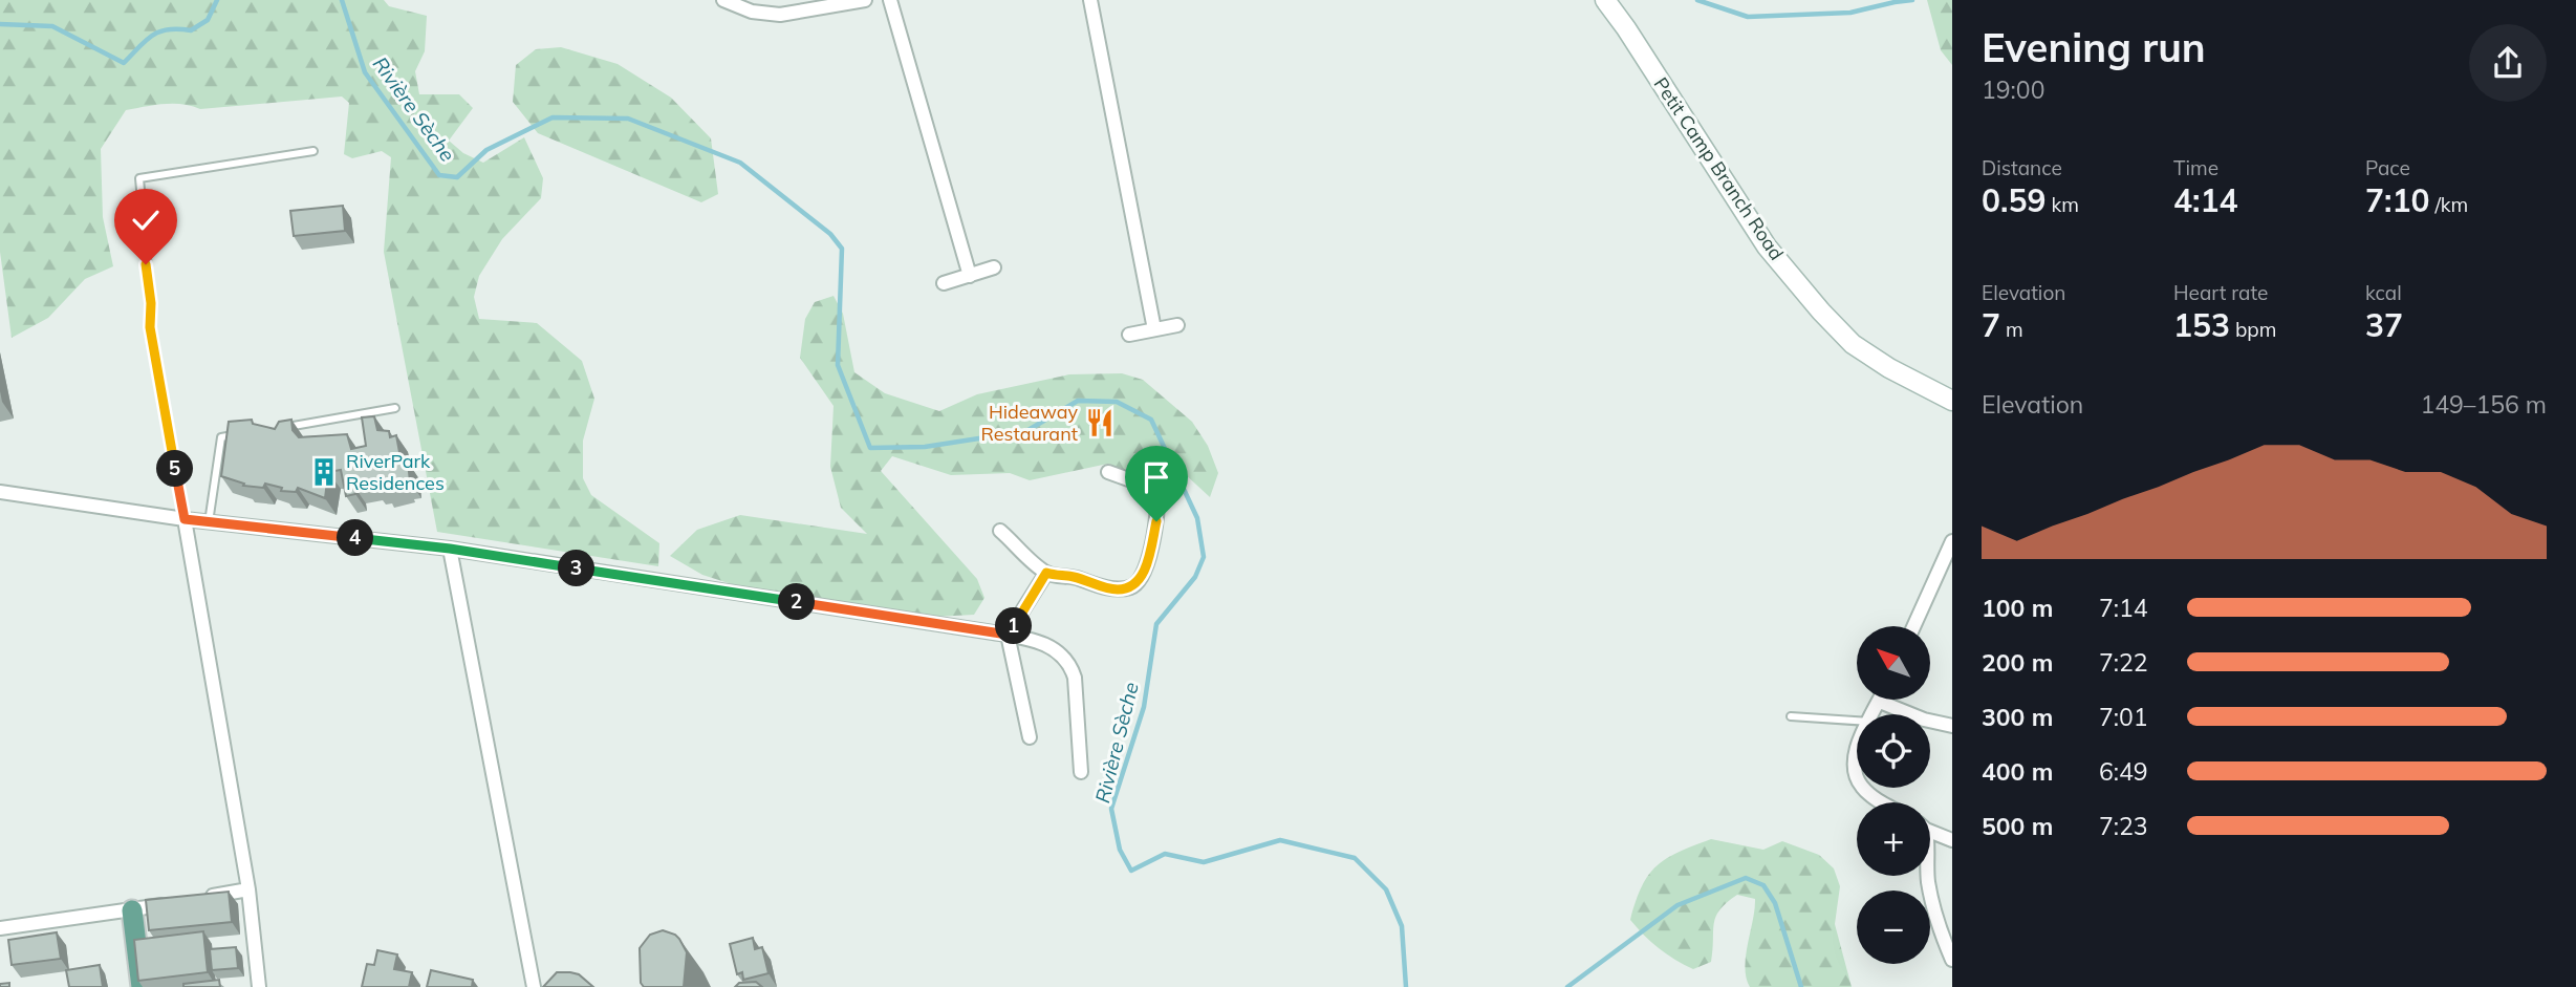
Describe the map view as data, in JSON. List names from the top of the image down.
{
  "streets": {
    "street": ["Petit Camp Branch Road"]
  },
  "water": ["Rivière Sèche"],
  "places": {
    "restaurant": ["Hideaway Restaurant"],
    "building": ["RiverPark Residences"]
  },
  "north": "top left",
  "page": {
    "heading": ["Evening run", "19:00"],
    "stats": [
      ["Distance", "0.59 km"],
      ["Time", "4:14"],
      ["Pace", "7:10 /km"],
      ["Elevation", "7 m"],
      ["Heart rate", "153 bpm"],
      ["kcal", "37"]
    ],
    "chart": ["Elevation", "149–156 m"],
    "pins": [
      "5",
      "4",
      "3",
      "2",
      "1"
    ],
    "list": [
      {
        "name": "100 m",
        "note": "7:14"
      },
      {
        "name": "200 m",
        "note": "7:22"
      },
      {
        "name": "300 m",
        "note": "7:01"
      },
      {
        "name": "400 m",
        "note": "6:49"
      },
      {
        "name": "500 m",
        "note": "7:23"
      }
    ],
    "map_buttons": ["+", "−"]
  }
}
